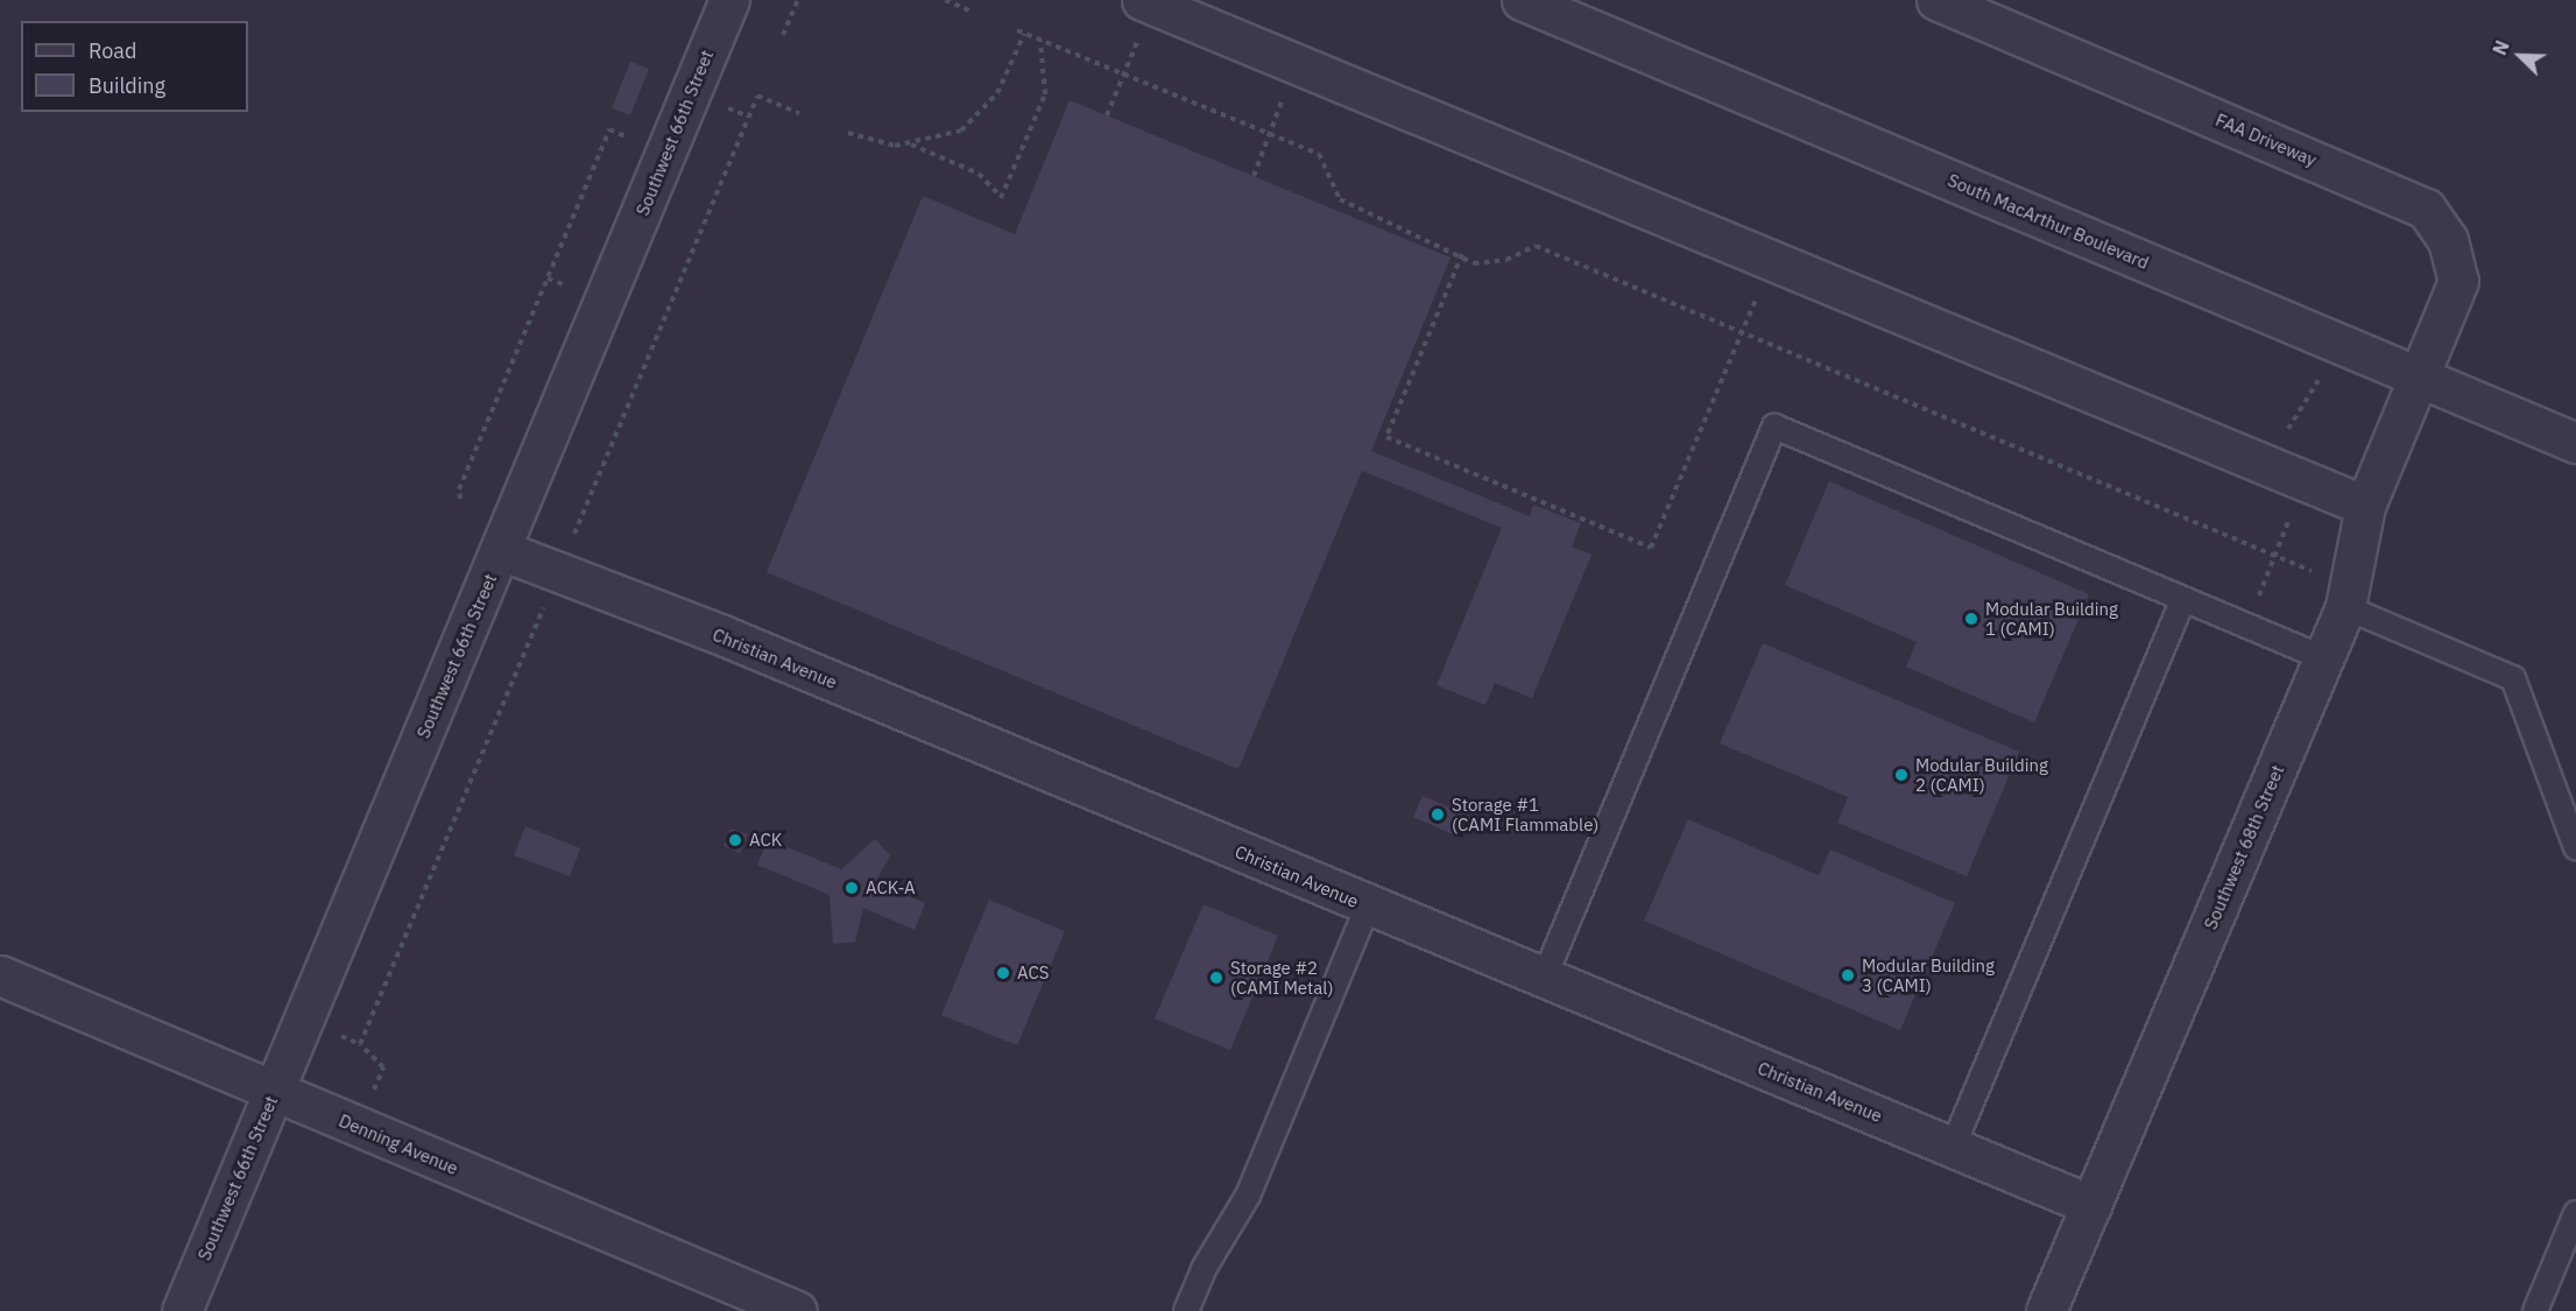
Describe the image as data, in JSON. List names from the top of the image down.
{
  "streets": {
    "street": [
      "Southwest 66th Street",
      "FAA Driveway",
      "South MacArthur Boulevard",
      "Christian Avenue",
      "Southwest 68th Street",
      "Denning Avenue"
    ]
  },
  "crossings": [
    ["Southwest 66th Street", "Christian Avenue"],
    ["Southwest 66th Street", "Denning Avenue"],
    ["FAA Driveway", "South MacArthur Boulevard"],
    ["FAA Driveway", "Southwest 68th Street"],
    ["South MacArthur Boulevard", "Southwest 68th Street"],
    ["Christian Avenue", "Southwest 68th Street"]
  ],
  "places": [
    "Modular Building 1 (CAMI)",
    "Modular Building 2 (CAMI)",
    "Storage #1 (CAMI Flammable)",
    "ACK",
    "ACK-A",
    "ACS",
    "Modular Building 3 (CAMI)",
    "Storage #2 (CAMI Metal)"
  ],
  "legend": ["Road", "Building"],
  "north": "top left"
}
